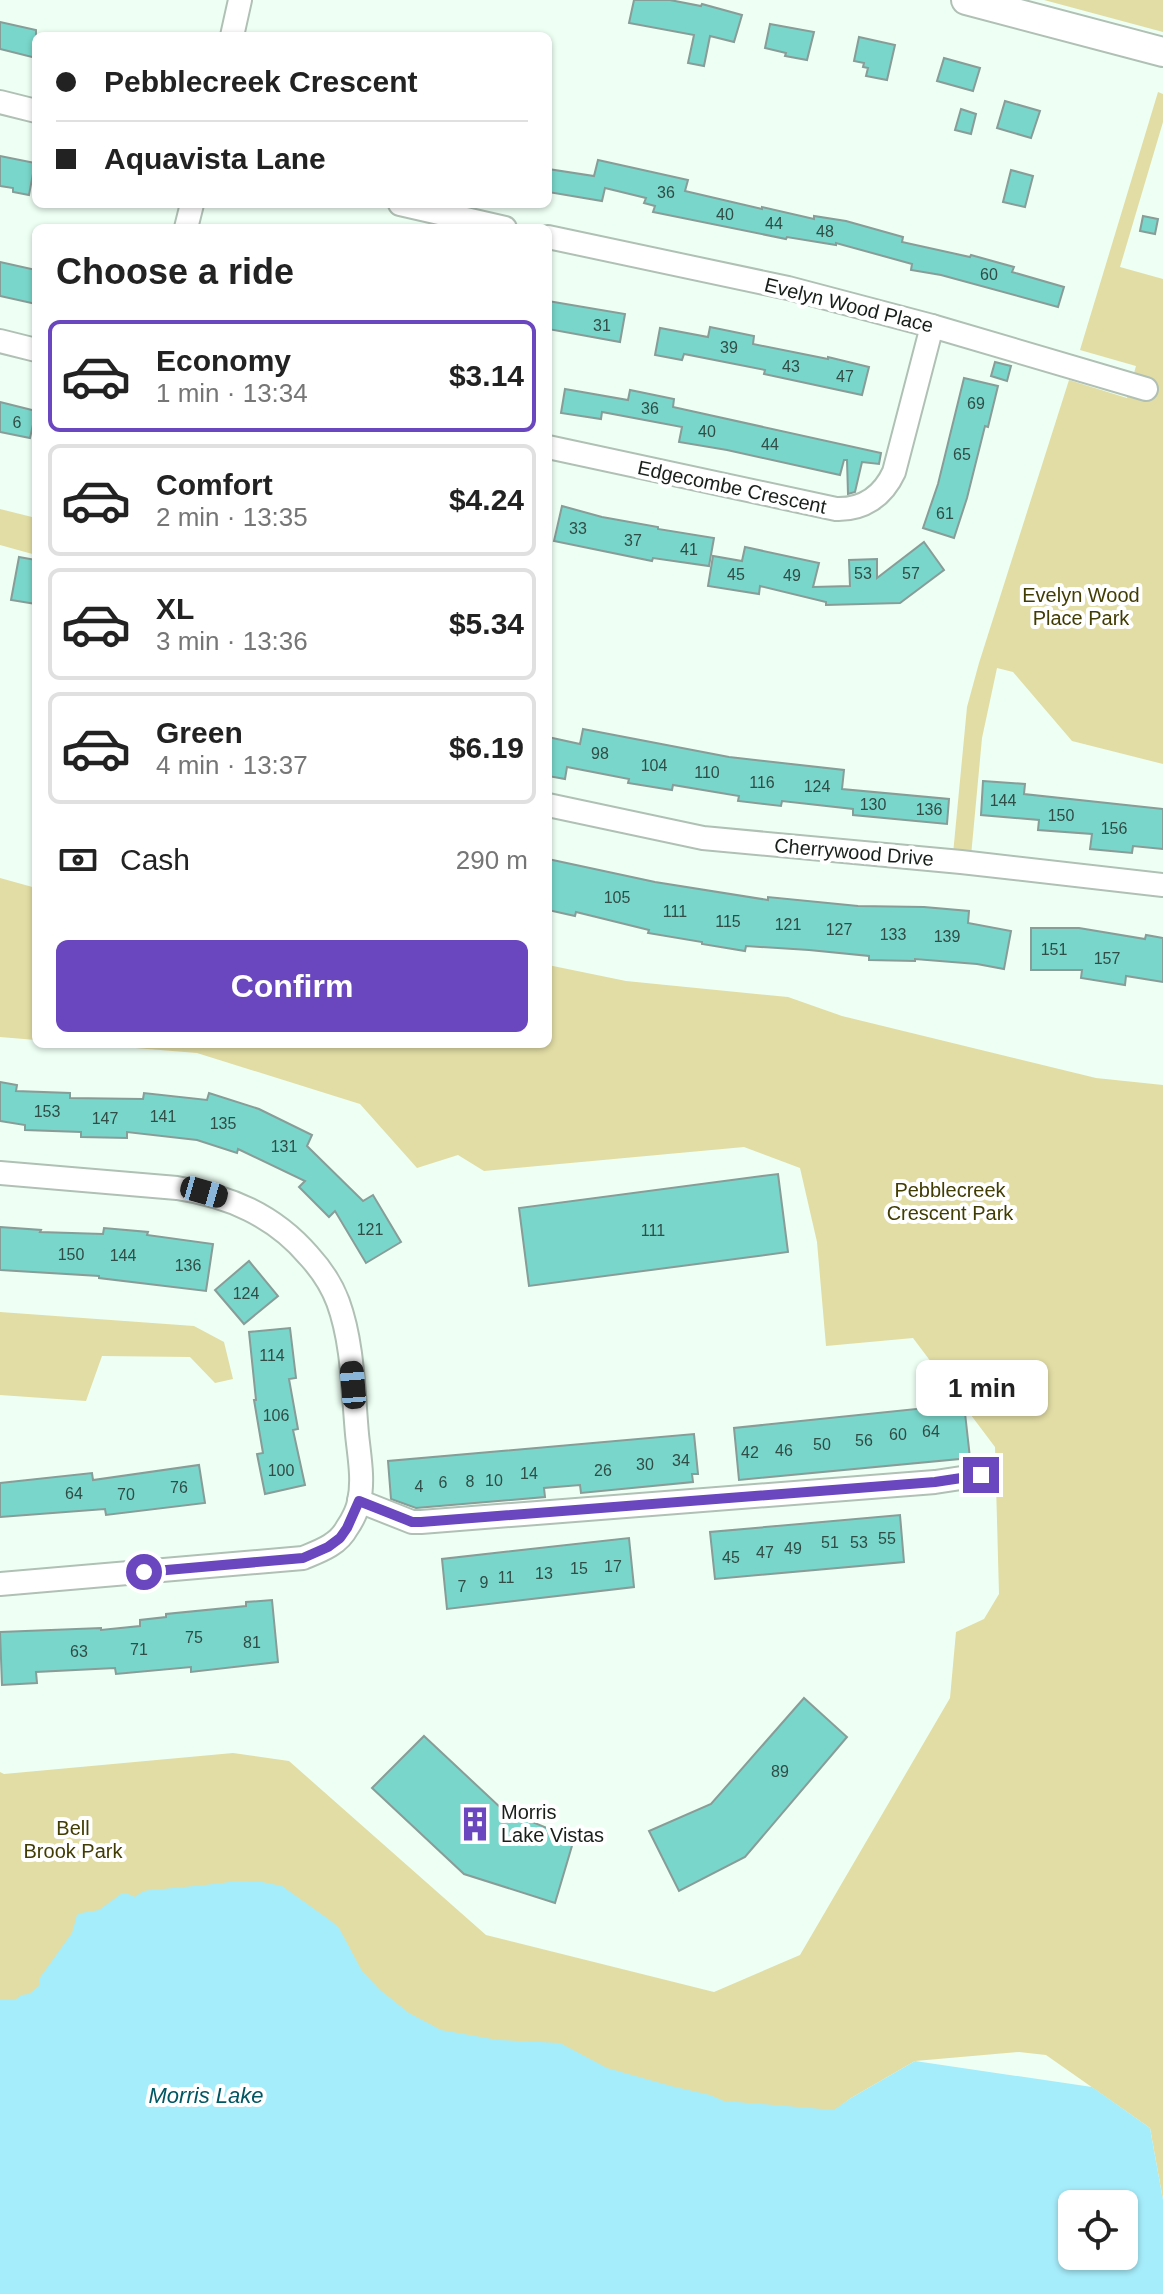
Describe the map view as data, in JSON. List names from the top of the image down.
{
  "streets": {
    "street": ["Evelyn Wood Place", "Edgecombe Crescent", "Cherrywood Drive"]
  },
  "crossings": [
    ["Evelyn Wood Place", "Edgecombe Crescent"]
  ],
  "water": ["Morris Lake"],
  "parks": ["Evelyn Wood Place Park", "Pebblecreek Crescent Park", "Bell Brook Park"],
  "places": {
    "building": ["Morris Lake Vistas"]
  },
  "house_numbers": [
    "36",
    "40",
    "44",
    "48",
    "60",
    "31",
    "39",
    "43",
    "47",
    "69",
    "36",
    "6",
    "40",
    "44",
    "65",
    "61",
    "33",
    "37",
    "41",
    "53",
    "57",
    "45",
    "49",
    "98",
    "104",
    "110",
    "116",
    "124",
    "144",
    "130",
    "136",
    "150",
    "156",
    "105",
    "111",
    "115",
    "121",
    "127",
    "133",
    "139",
    "151",
    "157",
    "153",
    "141",
    "147",
    "135",
    "131",
    "121",
    "111",
    "150",
    "144",
    "136",
    "124",
    "114",
    "106",
    "64",
    "60",
    "56",
    "50",
    "46",
    "42",
    "34",
    "30",
    "100",
    "26",
    "14",
    "10",
    "8",
    "6",
    "4",
    "76",
    "64",
    "70",
    "55",
    "51",
    "53",
    "49",
    "47",
    "45",
    "17",
    "15",
    "13",
    "11",
    "9",
    "7",
    "75",
    "81",
    "71",
    "63",
    "89"
  ],
  "page": {
    "banner": ["Pebblecreek Crescent", "Aquavista Lane"],
    "heading": "Choose a ride",
    "list": [
      {
        "name": "Economy",
        "note": "1 min · 13:34",
        "value": "$3.14"
      },
      {
        "name": "Comfort",
        "note": "2 min · 13:35",
        "value": "$4.24"
      },
      {
        "name": "XL",
        "note": "3 min · 13:36",
        "value": "$5.34"
      },
      {
        "name": "Green",
        "note": "4 min · 13:37",
        "value": "$6.19"
      }
    ],
    "pay": ["Cash", "290 m"],
    "buttons": "Confirm",
    "bubble": "1 min"
  }
}
